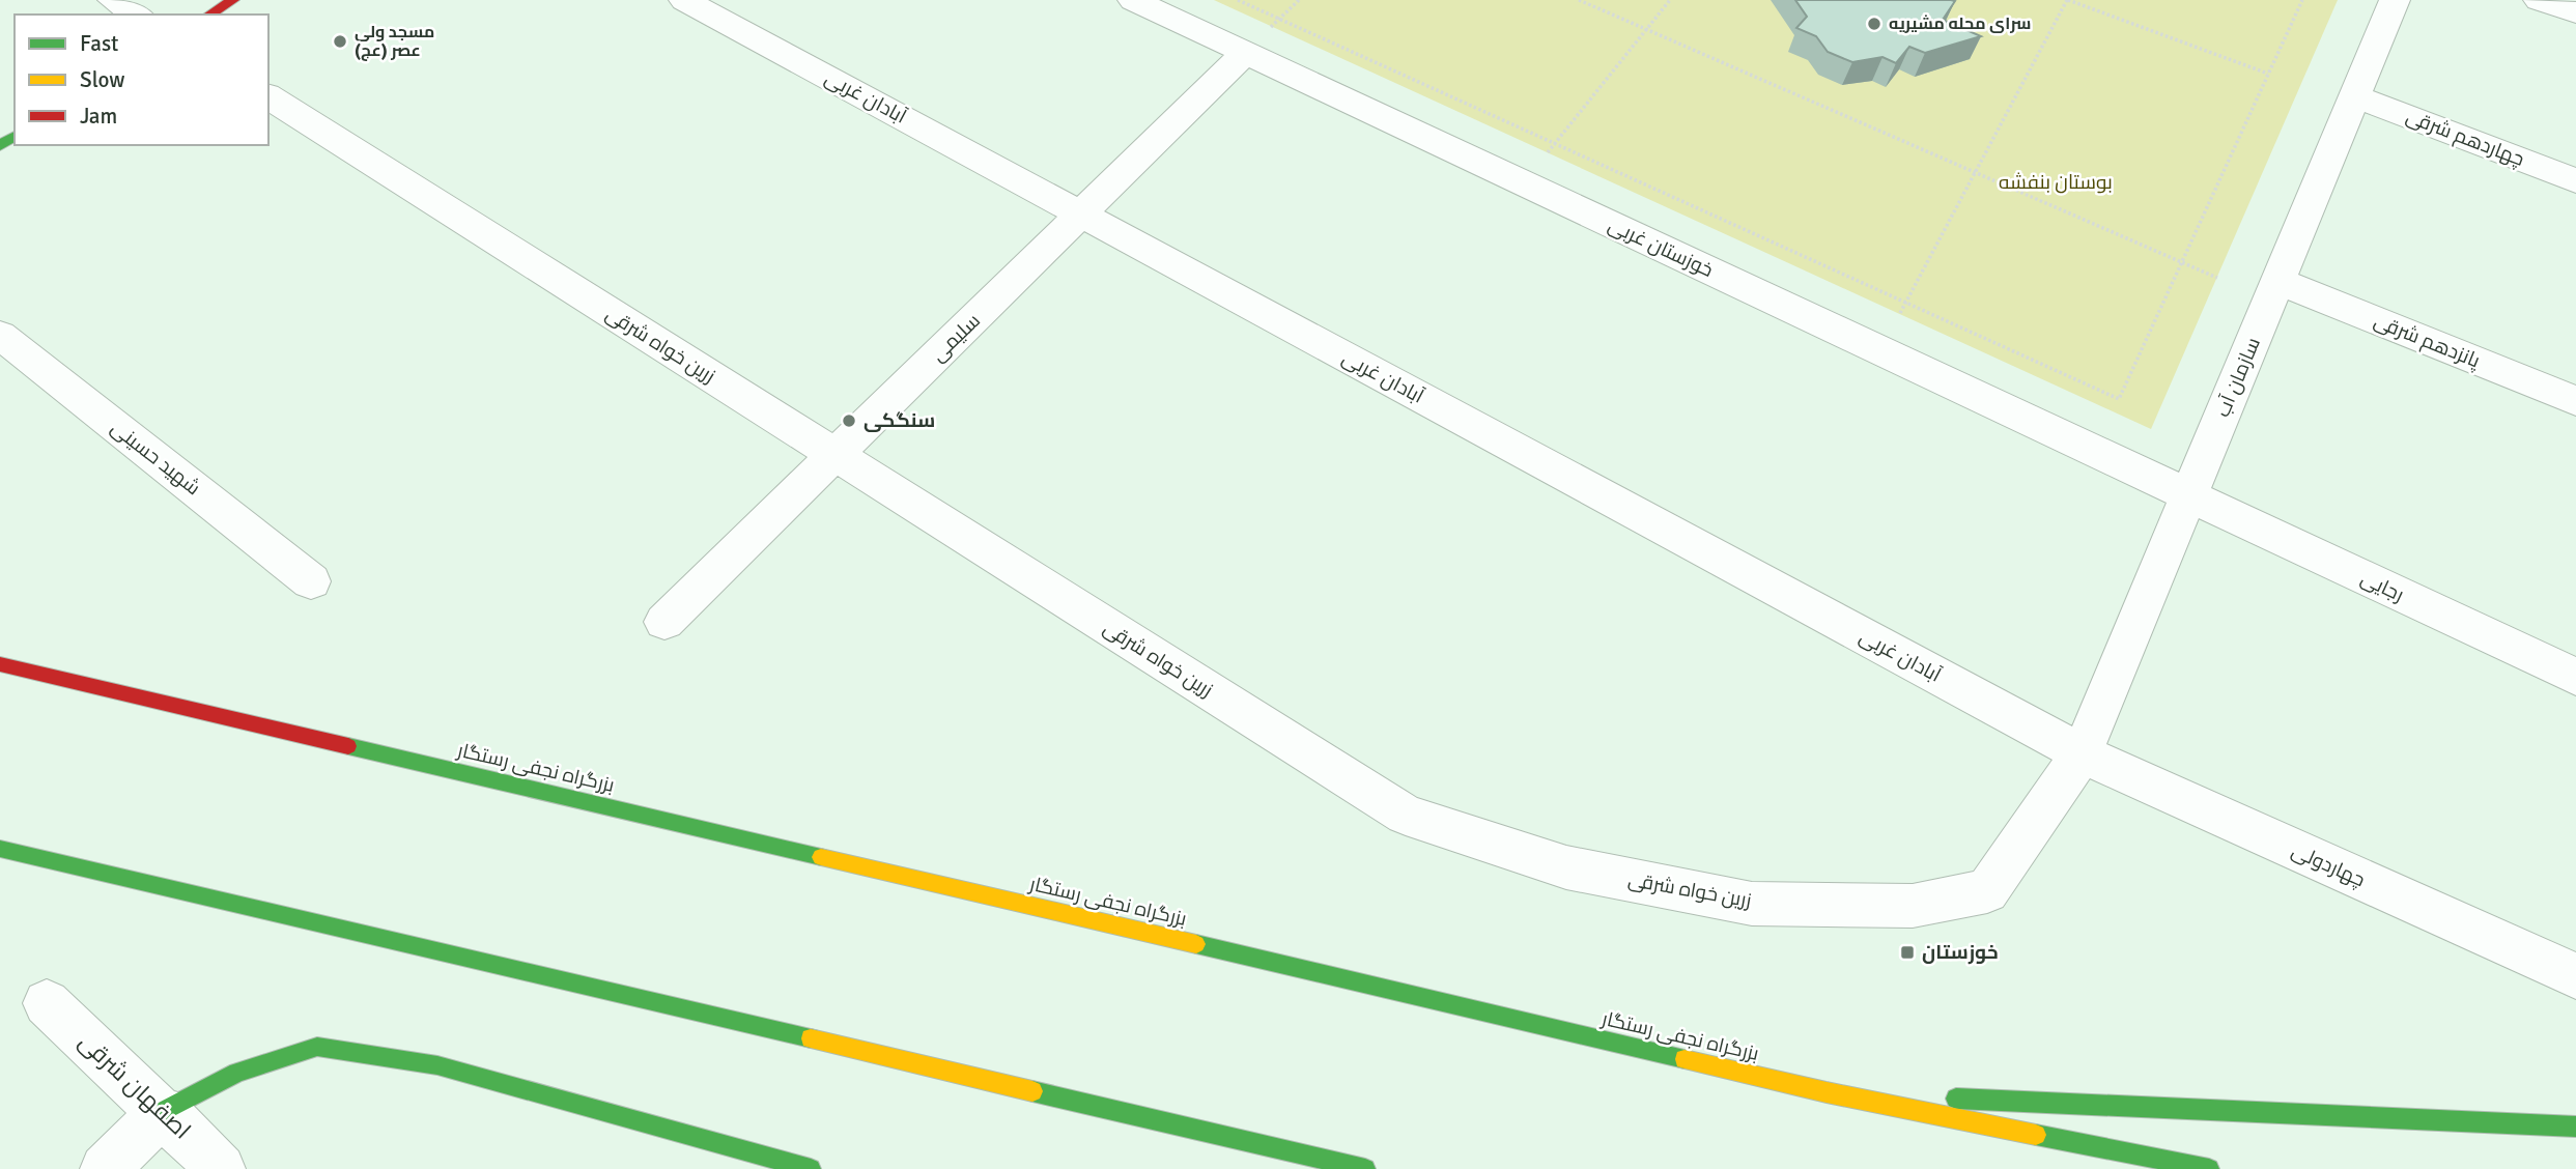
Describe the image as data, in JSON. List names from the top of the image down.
{
  "streets": {
    "main road": ["بزرگراه نجفی رستگار"],
    "street": [
      "آبادان غربی",
      "چهاردهم شرقی",
      "خوزستان غربی",
      "سلیمی",
      "پانزدهم شرقی",
      "زرین خواه شرقی",
      "سازمان آب",
      "شهید حسینی",
      "رجایی",
      "چهاردولی",
      "اصفهان شرقی"
    ]
  },
  "crossings": [
    ["آبادان غربی", "سلیمی"],
    ["آبادان غربی", "زرین خواه شرقی"],
    ["آبادان غربی", "سازمان آب"],
    ["آبادان غربی", "چهاردولی"],
    ["چهاردهم شرقی", "سازمان آب"],
    ["خوزستان غربی", "سلیمی"],
    ["خوزستان غربی", "سازمان آب"],
    ["خوزستان غربی", "رجایی"],
    ["سلیمی", "زرین خواه شرقی"],
    ["پانزدهم شرقی", "سازمان آب"],
    ["زرین خواه شرقی", "سازمان آب"],
    ["زرین خواه شرقی", "چهاردولی"],
    ["سازمان آب", "رجایی"],
    ["سازمان آب", "چهاردولی"]
  ],
  "parks": ["بوستان بنفشه"],
  "places": {
    "other": ["سرای محله مشیریه", "مسجد ولی عصر (عج)", "سنگکی"],
    "transit": ["خوزستان"]
  },
  "legend": ["Fast", "Slow", "Jam"]
}
